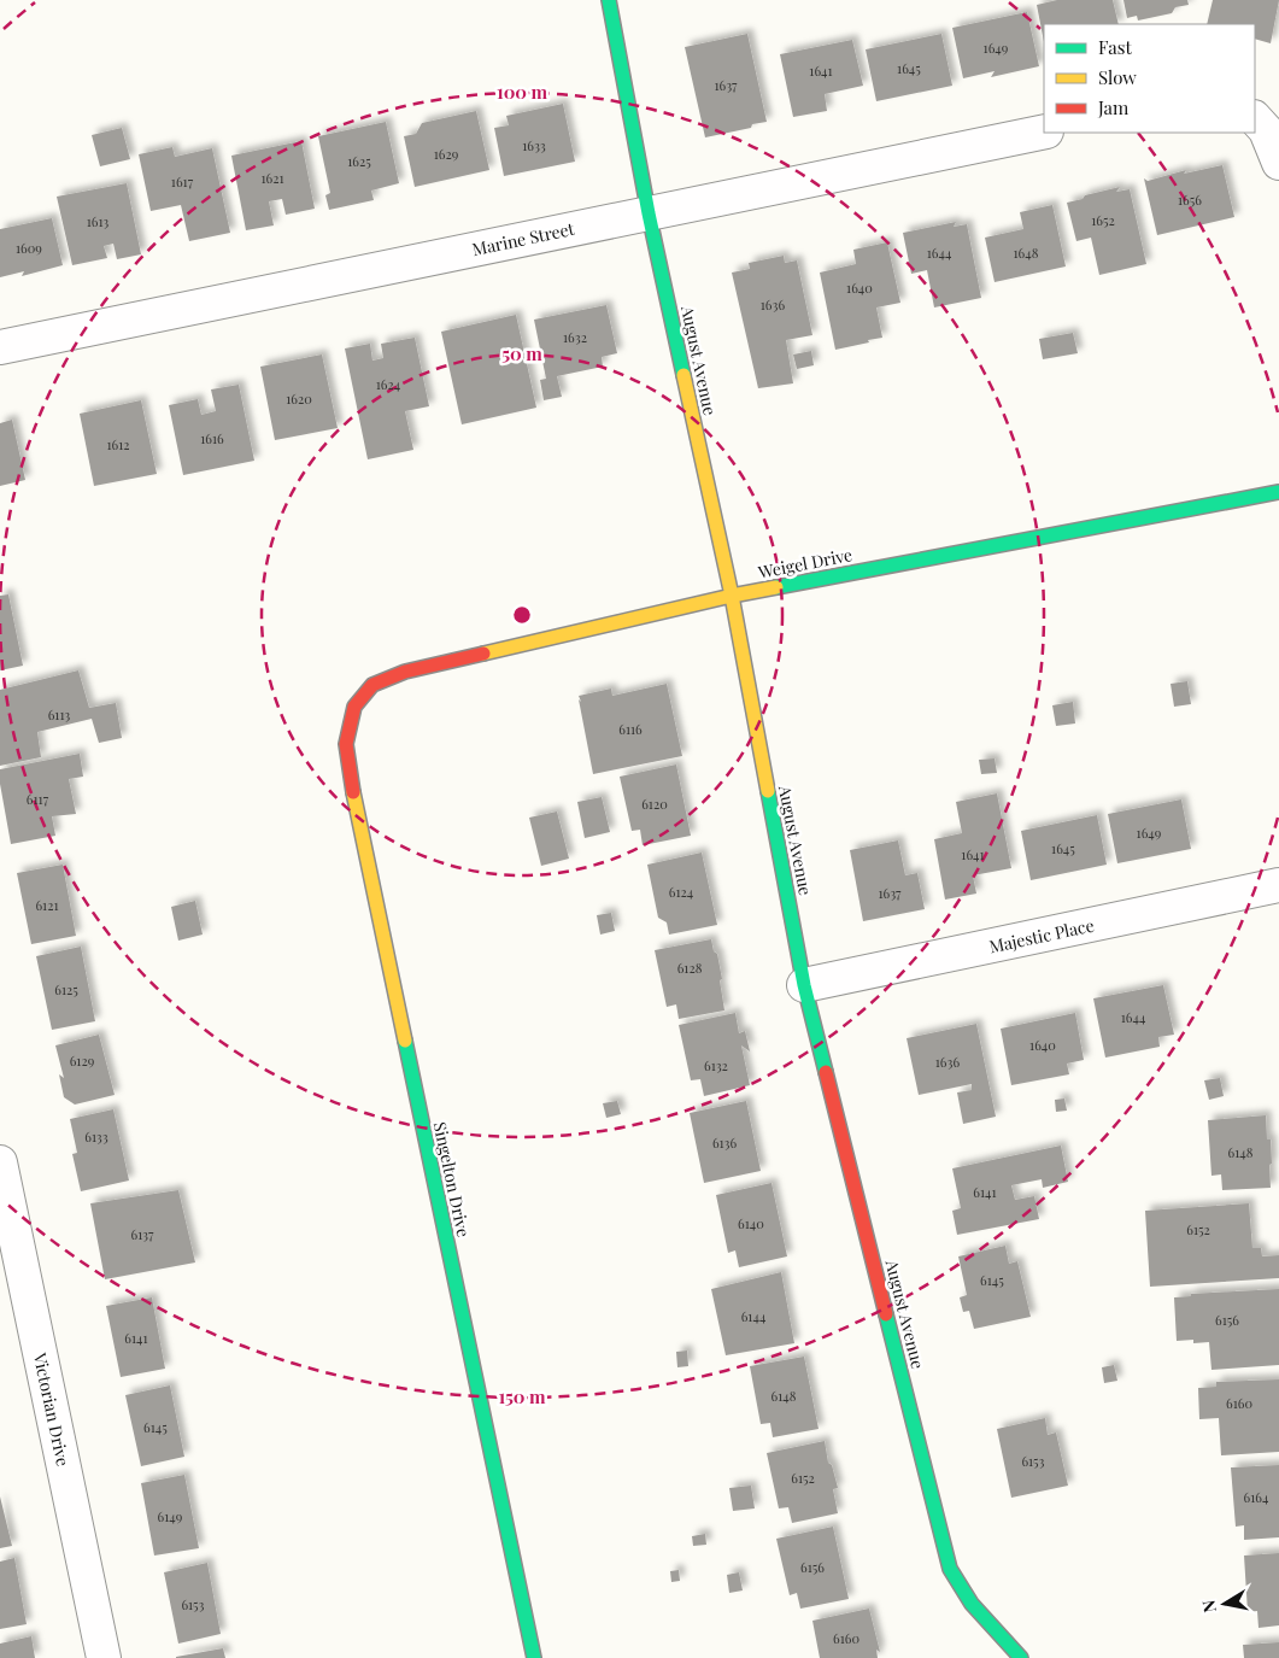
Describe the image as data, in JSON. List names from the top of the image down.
{
  "streets": {
    "street": [
      "Marine Street",
      "August Avenue",
      "Weigel Drive",
      "Majestic Place",
      "Singelton Drive",
      "Victorian Drive"
    ]
  },
  "crossings": [
    ["Marine Street", "August Avenue"],
    ["August Avenue", "Weigel Drive"],
    ["August Avenue", "Majestic Place"],
    ["Weigel Drive", "Singelton Drive"]
  ],
  "house_numbers": [
    "1649",
    "1645",
    "1641",
    "1637",
    "1633",
    "1629",
    "1625",
    "1621",
    "1617",
    "1656",
    "1652",
    "1613",
    "1609",
    "1644",
    "1648",
    "1640",
    "1636",
    "1632",
    "1624",
    "1620",
    "1616",
    "1612",
    "6113",
    "6116",
    "6117",
    "6120",
    "1649",
    "1645",
    "1641",
    "6124",
    "1637",
    "6121",
    "6128",
    "6125",
    "1644",
    "1640",
    "6129",
    "1636",
    "6132",
    "6133",
    "6136",
    "6148",
    "6141",
    "6140",
    "6152",
    "6137",
    "6145",
    "6144",
    "6156",
    "6141",
    "6148",
    "6160",
    "6145",
    "6153",
    "6152",
    "6164",
    "6149",
    "6156",
    "6153",
    "6160"
  ],
  "legend": ["Fast", "Slow", "Jam"],
  "north": "left",
  "rings": ["100 m", "50 m", "150 m"]
}
